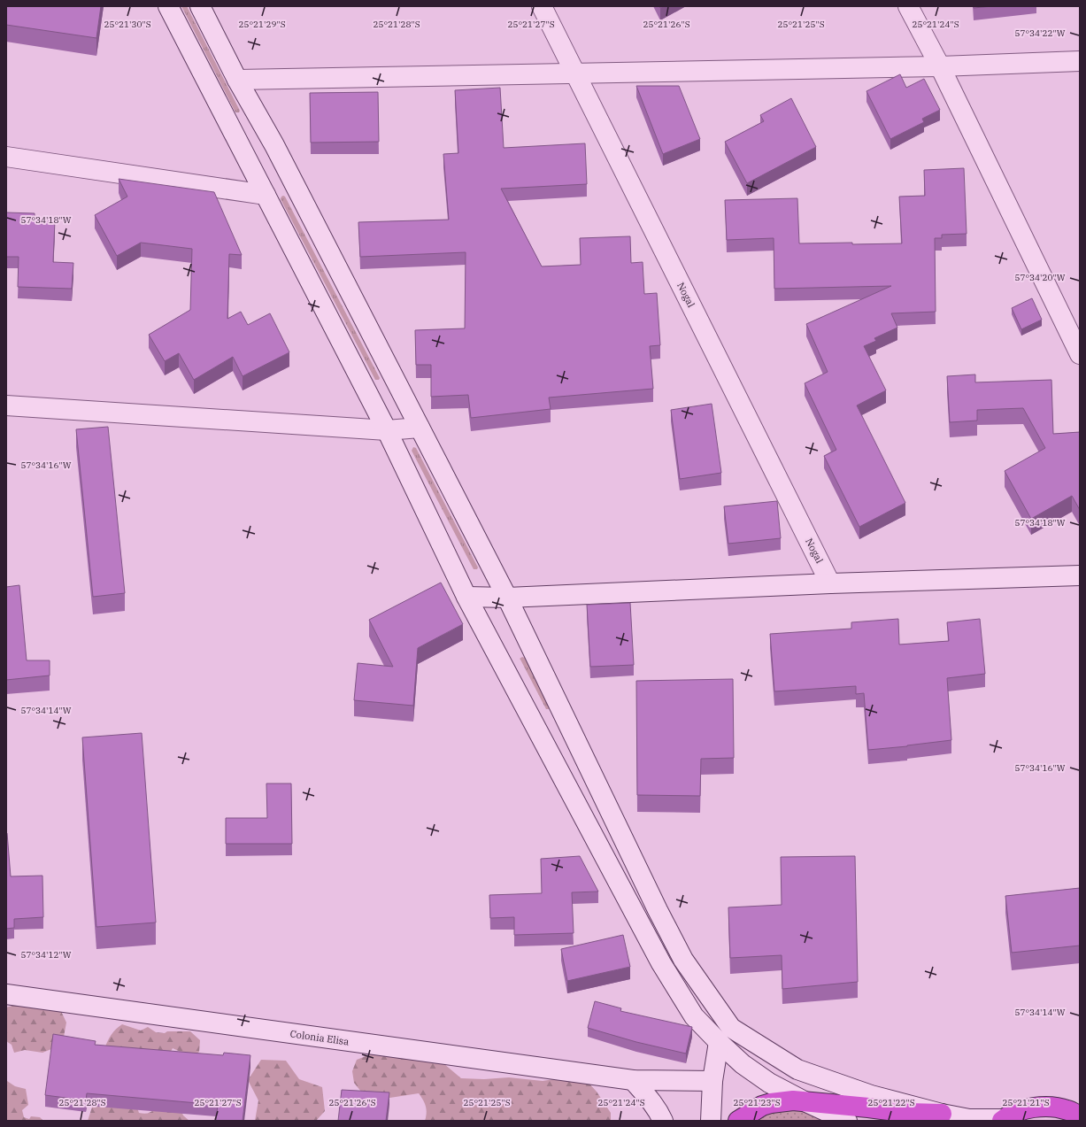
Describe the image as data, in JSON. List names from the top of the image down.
{
  "streets": {
    "street": ["Nogal", "Colonia Elisa"]
  },
  "coordinates": [
    "25°21'30\"S",
    "25°21'29\"S",
    "25°21'28\"S",
    "25°21'27\"S",
    "25°21'26\"S",
    "25°21'25\"S",
    "25°21'24\"S",
    "57°34'22\"W",
    "57°34'18\"W",
    "57°34'20\"W",
    "57°34'16\"W",
    "57°34'14\"W",
    "57°34'12\"W",
    "25°21'23\"S",
    "25°21'22\"S",
    "25°21'21\"S"
  ]
}
